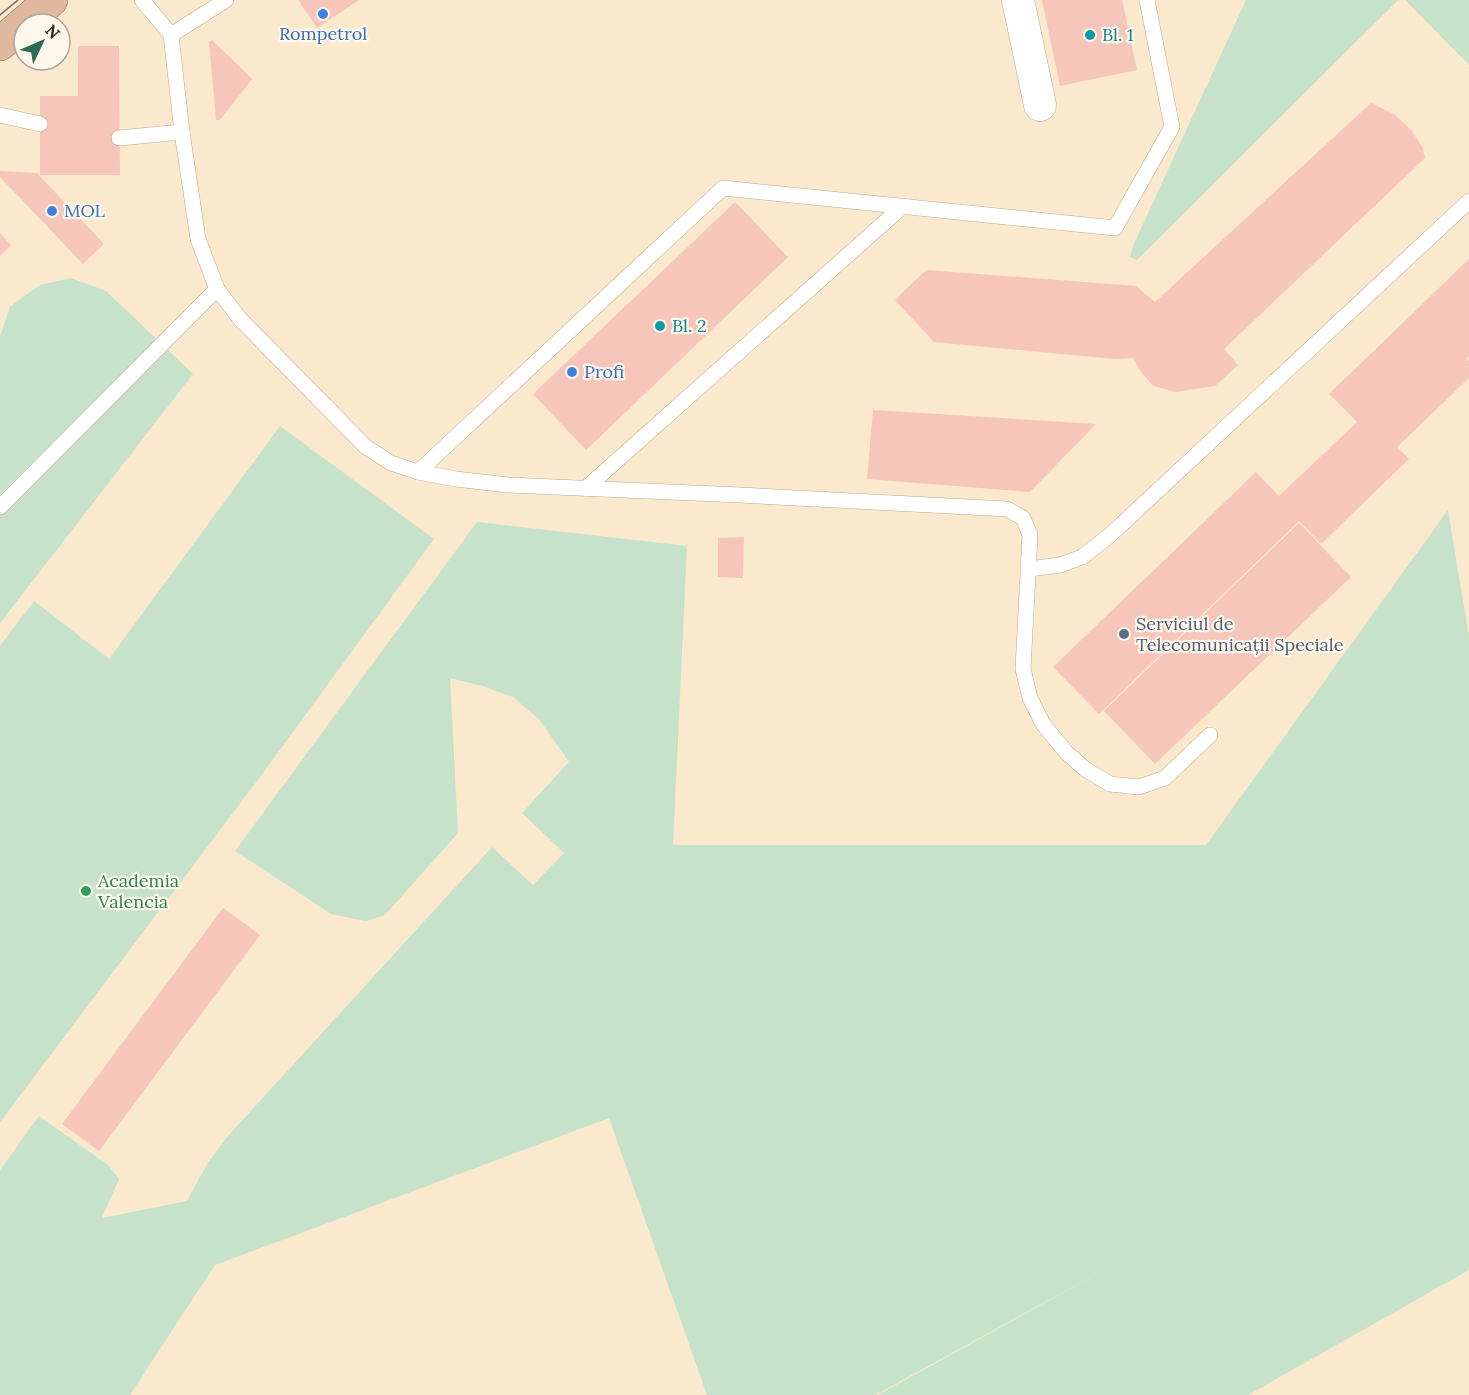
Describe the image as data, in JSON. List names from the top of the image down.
{
  "places": [
    "Rompetrol",
    "Bl. 1",
    "MOL",
    "Bl. 2",
    "Profi",
    "Serviciul de Telecomunicații Speciale",
    "Academia Valencia"
  ],
  "north": "top right"
}
